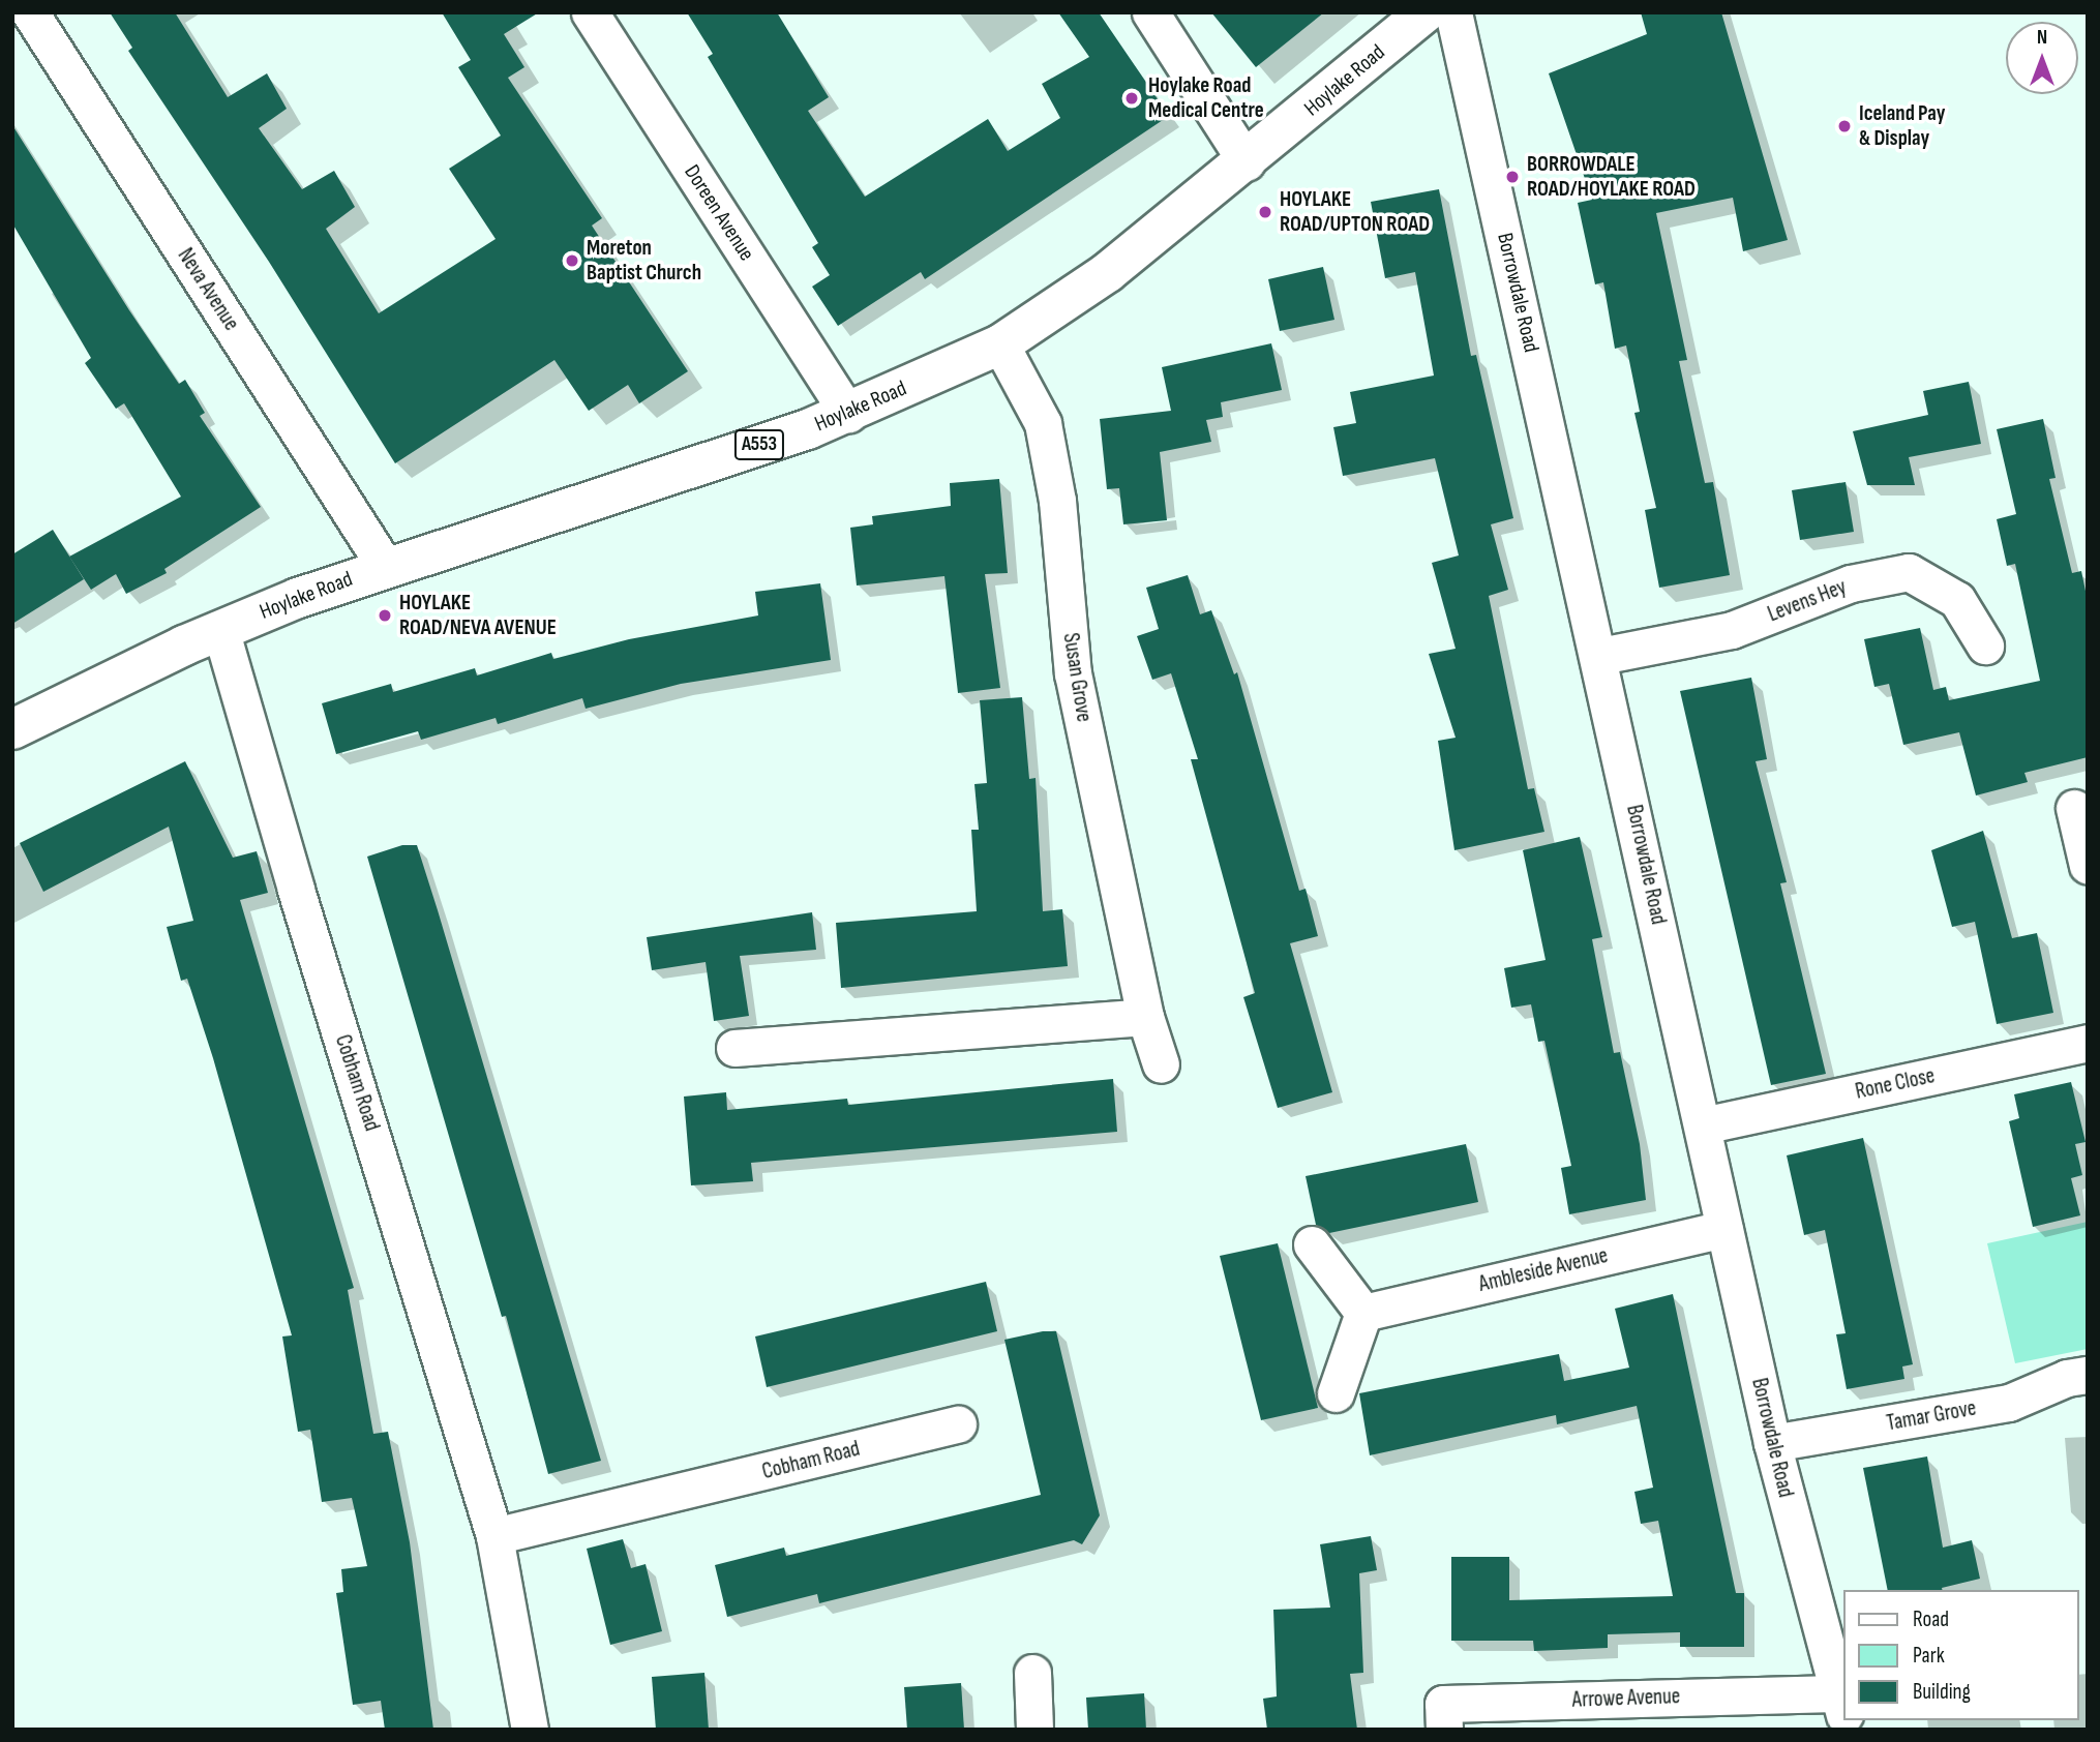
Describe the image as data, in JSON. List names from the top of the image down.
{
  "streets": {
    "main road": ["Hoylake Road", "A553"],
    "street": [
      "Doreen Avenue",
      "Neva Avenue",
      "Borrowdale Road",
      "Levens Hey",
      "Susan Grove",
      "Cobham Road",
      "Rone Close",
      "Ambleside Avenue",
      "Tamar Grove",
      "Arrowe Avenue"
    ]
  },
  "crossings": [
    ["Hoylake Road", "Doreen Avenue"],
    ["Hoylake Road", "Neva Avenue"],
    ["Hoylake Road", "Susan Grove"],
    ["Hoylake Road", "Cobham Road"],
    ["Borrowdale Road", "Levens Hey"],
    ["Borrowdale Road", "Rone Close"],
    ["Borrowdale Road", "Ambleside Avenue"],
    ["Borrowdale Road", "Tamar Grove"],
    ["Borrowdale Road", "Arrowe Avenue"]
  ],
  "places": [
    "Hoylake Road Medical Centre",
    "Iceland Pay & Display",
    "BORROWDALE ROAD/HOYLAKE ROAD",
    "HOYLAKE ROAD/UPTON ROAD",
    "Moreton Baptist Church",
    "HOYLAKE ROAD/NEVA AVENUE"
  ],
  "legend": ["Road", "Park", "Building"],
  "north": "top"
}
